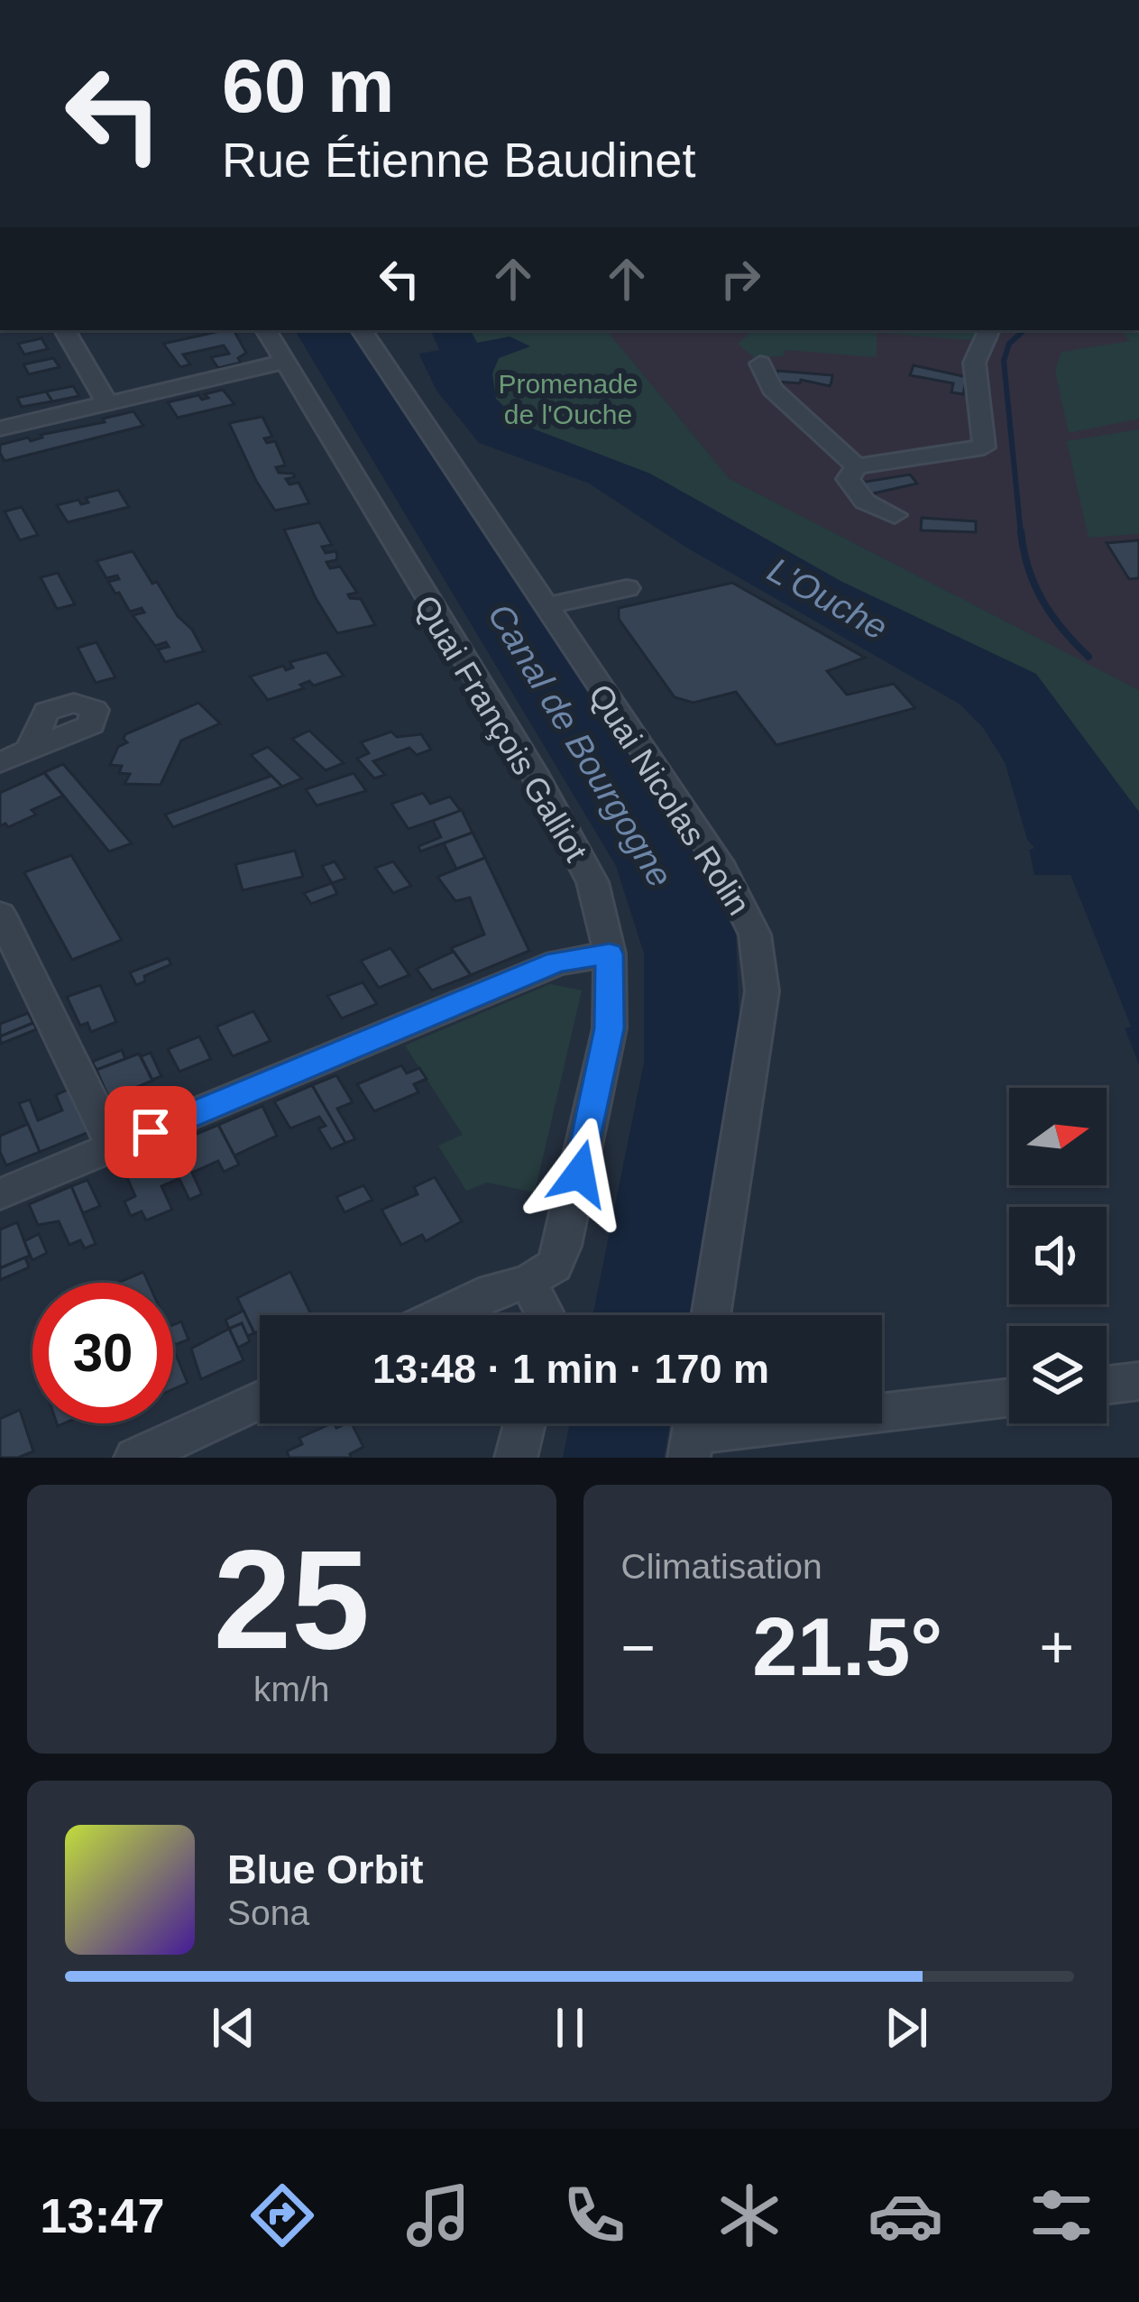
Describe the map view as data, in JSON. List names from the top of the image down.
{
  "streets": {
    "street": ["Quai François Galliot", "Quai Nicolas Rolin"]
  },
  "water": ["L'Ouche", "Canal de Bourgogne"],
  "parks": ["Promenade de l'Ouche"],
  "north": "right",
  "page": {
    "turn": ["60 m", "Rue Étienne Baudinet"],
    "limit": "30",
    "trip": "13:48 · 1 min · 170 m",
    "tile": [
      ["25", "km/h"],
      "Climatisation"
    ],
    "heat": ["−", "21.5°", "+"],
    "song": ["Blue Orbit", "Sona"],
    "tabs": "13:47"
  }
}
